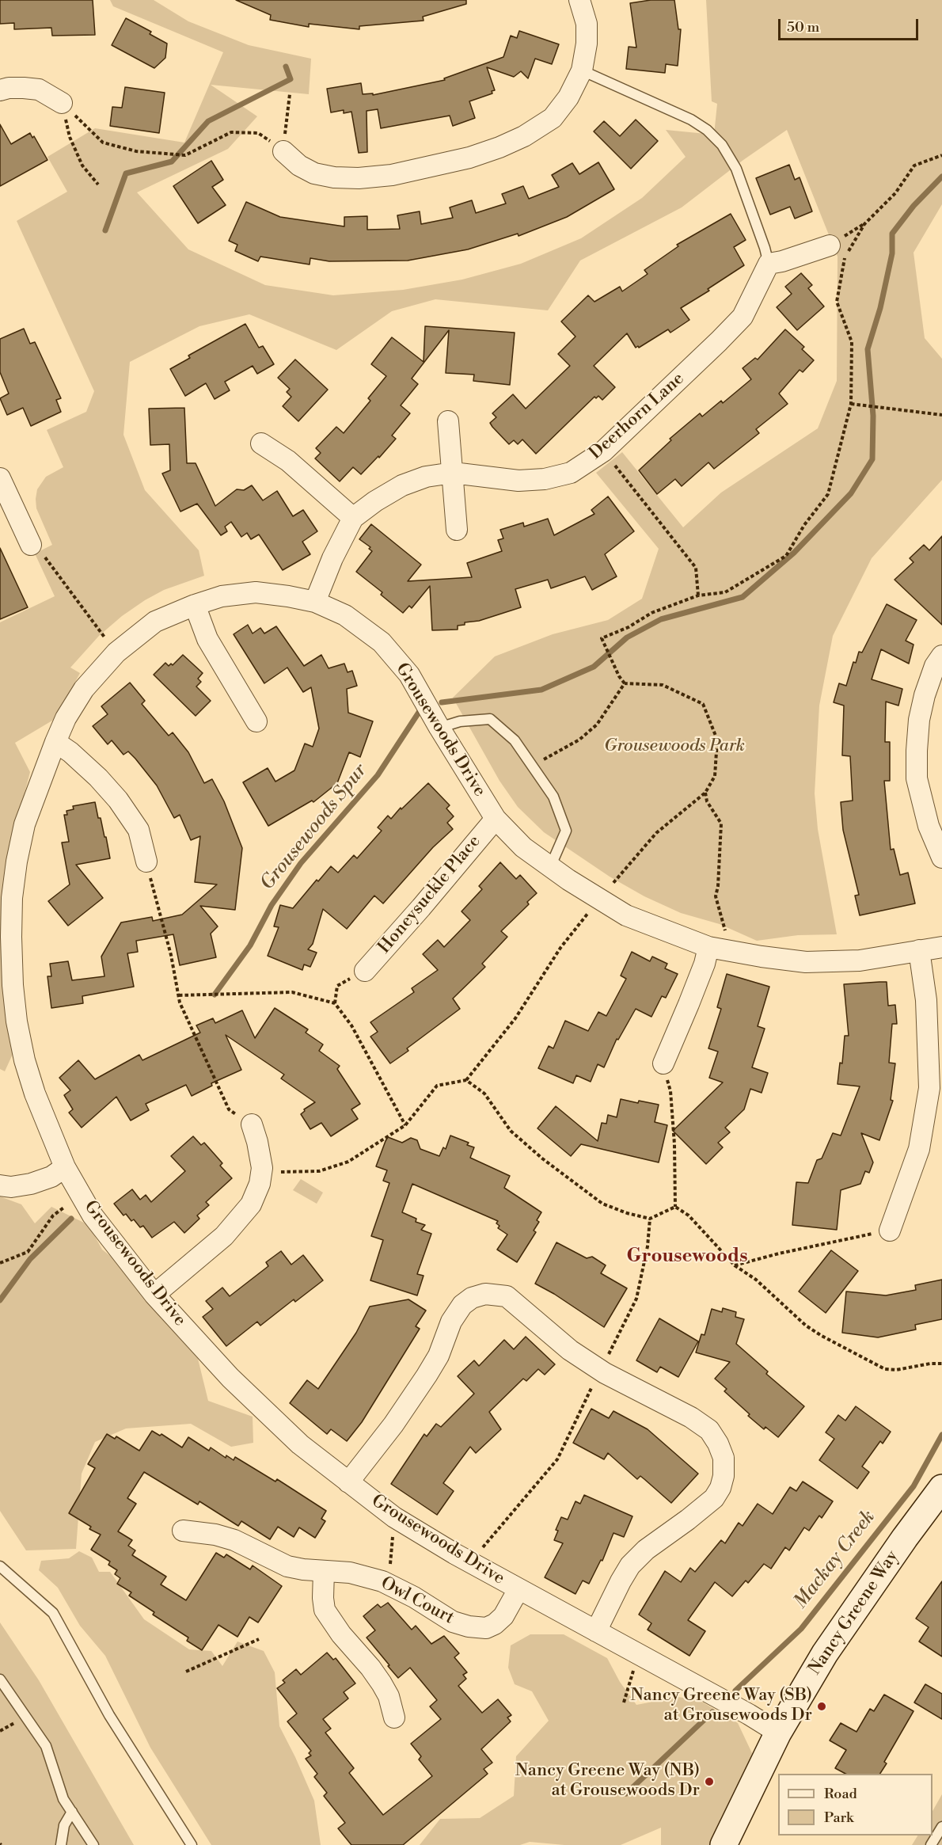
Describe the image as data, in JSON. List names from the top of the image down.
{
  "streets": {
    "street": [
      "Deerhorn Lane",
      "Grousewoods Drive",
      "Honeysuckle Place",
      "Owl Court",
      "Nancy Greene Way"
    ]
  },
  "crossings": [
    ["Deerhorn Lane", "Grousewoods Drive"],
    ["Grousewoods Drive", "Honeysuckle Place"],
    ["Grousewoods Drive", "Owl Court"],
    ["Grousewoods Drive", "Nancy Greene Way"]
  ],
  "districts": ["Grousewoods"],
  "water": ["Grousewoods Spur", "Mackay Creek"],
  "parks": ["Grousewoods Park"],
  "places": ["Nancy Greene Way (SB) at Grousewoods Dr", "Nancy Greene Way (NB) at Grousewoods Dr"],
  "legend": ["Road", "Park"],
  "scale_bar": "50 m"
}
